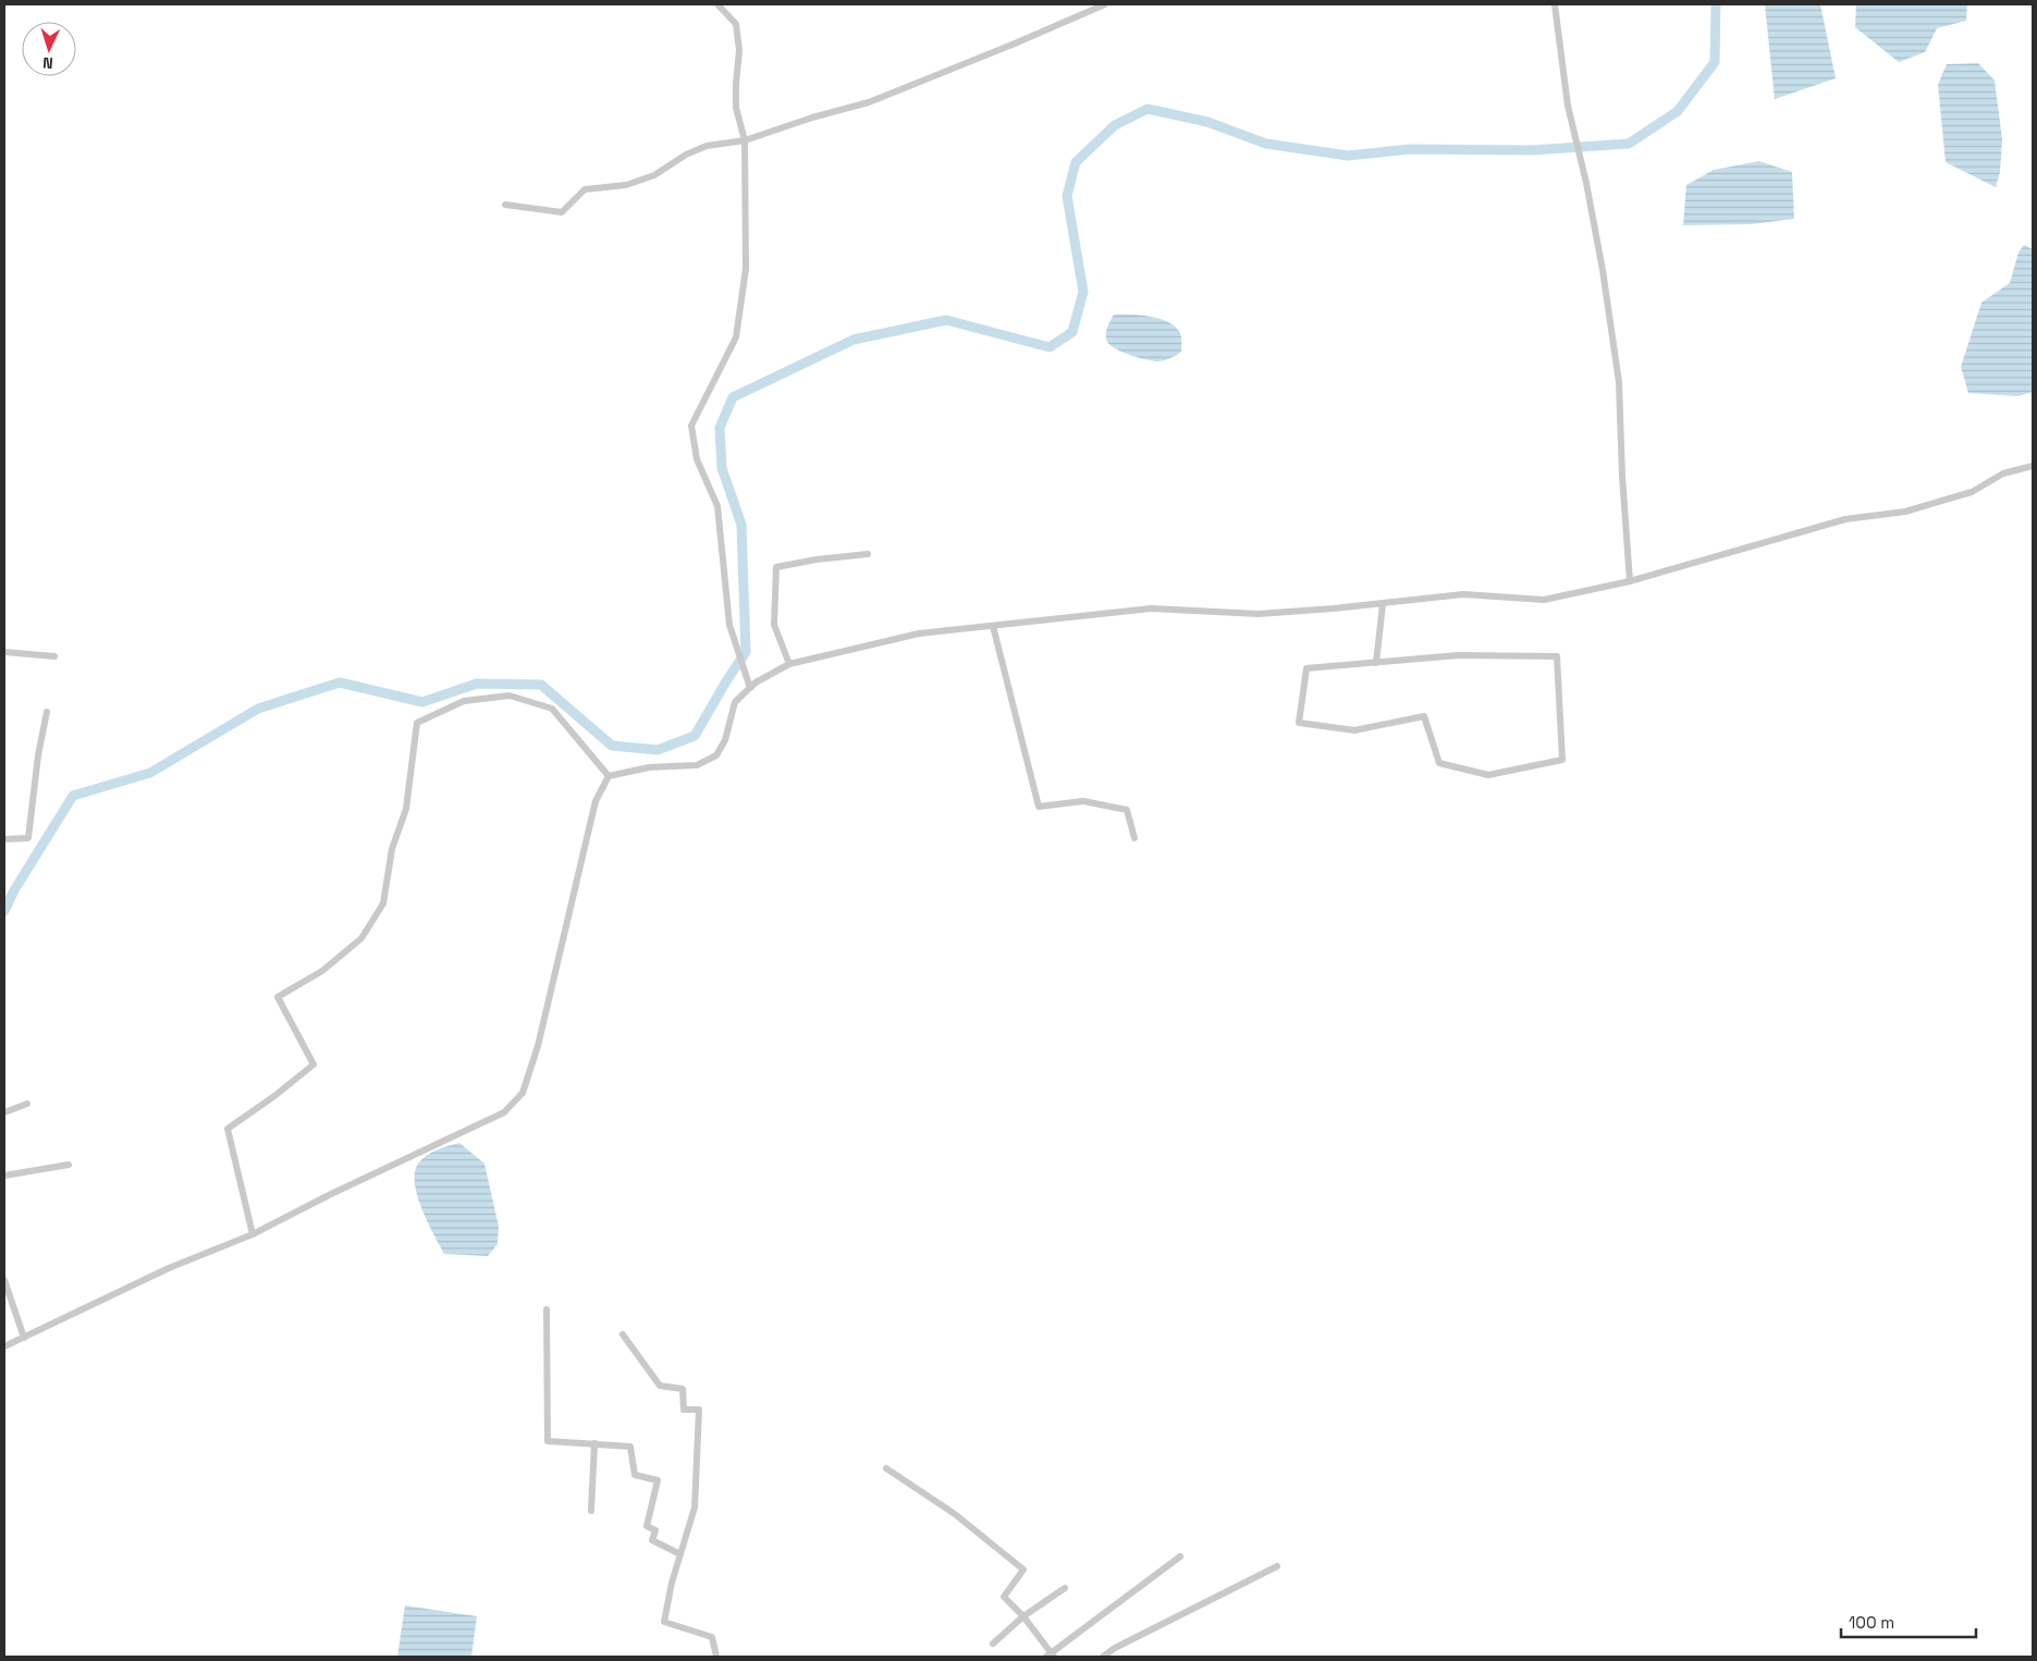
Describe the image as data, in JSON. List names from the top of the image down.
{
  "scale_bar": "100 m",
  "north": "bottom"
}
